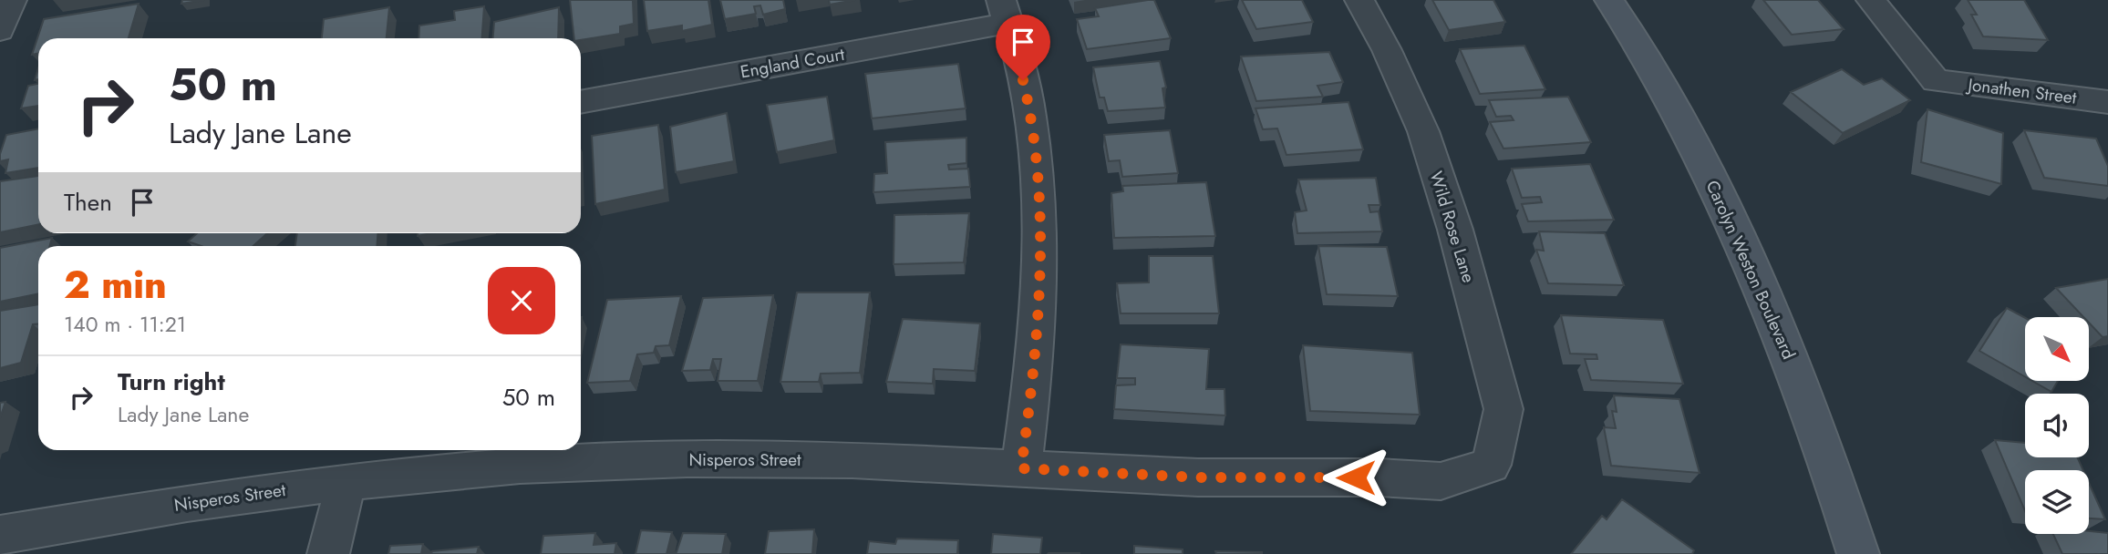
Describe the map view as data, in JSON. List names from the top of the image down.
{
  "streets": {
    "street": [
      "England Court",
      "Jonathen Street",
      "Wild Rose Lane",
      "Carolyn Weston Boulevard",
      "Nisperos Street"
    ]
  },
  "crossings": [
    ["Wild Rose Lane", "Nisperos Street"]
  ],
  "north": "bottom right",
  "page": {
    "turn": ["50 m", "Lady Jane Lane"],
    "then": "Then",
    "heading": ["2 min", "140 m · 11:21"],
    "list": [
      {
        "name": "Turn right",
        "note": "Lady Jane Lane",
        "value": "50 m"
      }
    ]
  }
}
